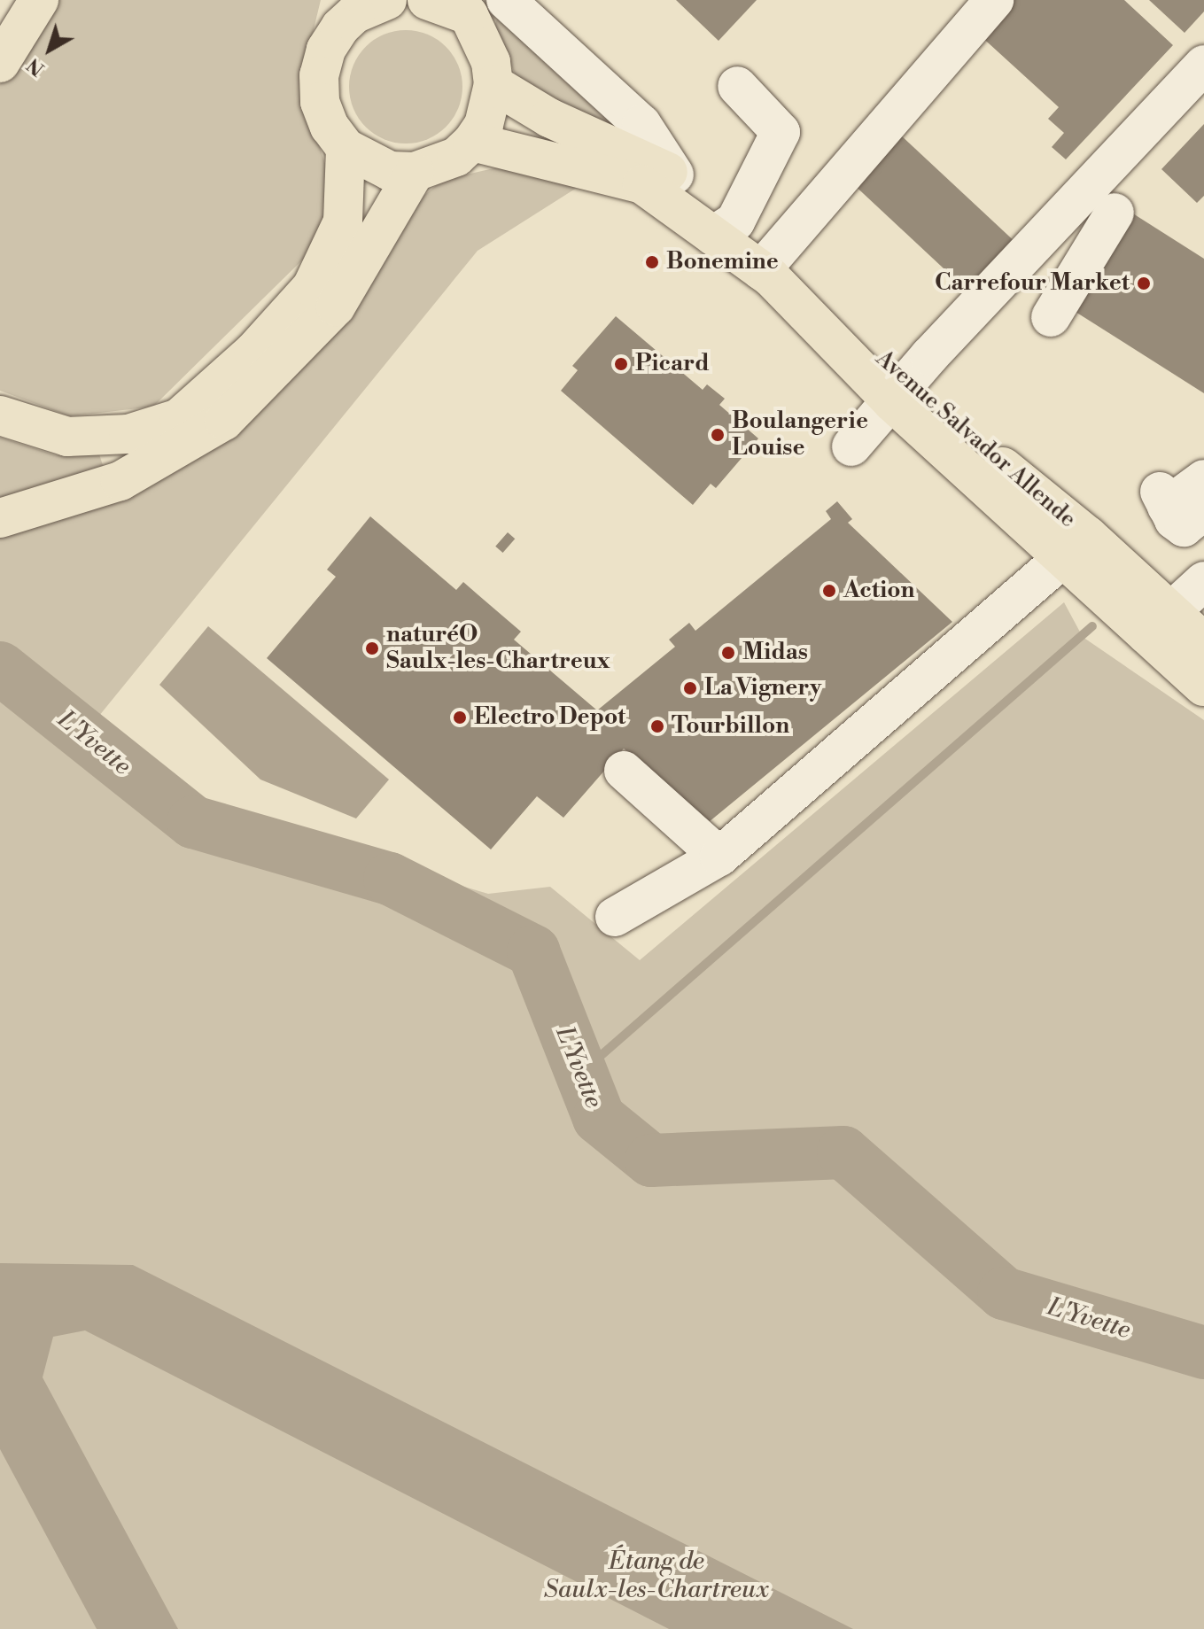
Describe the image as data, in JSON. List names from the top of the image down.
{
  "streets": {
    "main road": ["Avenue Salvador Allende"]
  },
  "water": ["L'Yvette", "Étang de Saulx-les-Chartreux"],
  "places": [
    "Bonemine",
    "Carrefour Market",
    "Picard",
    "Boulangerie Louise",
    "Action",
    "naturéO Saulx-les-Chartreux",
    "Midas",
    "La Vignery",
    "Electro Depot",
    "Tourbillon"
  ],
  "north": "bottom left"
}
